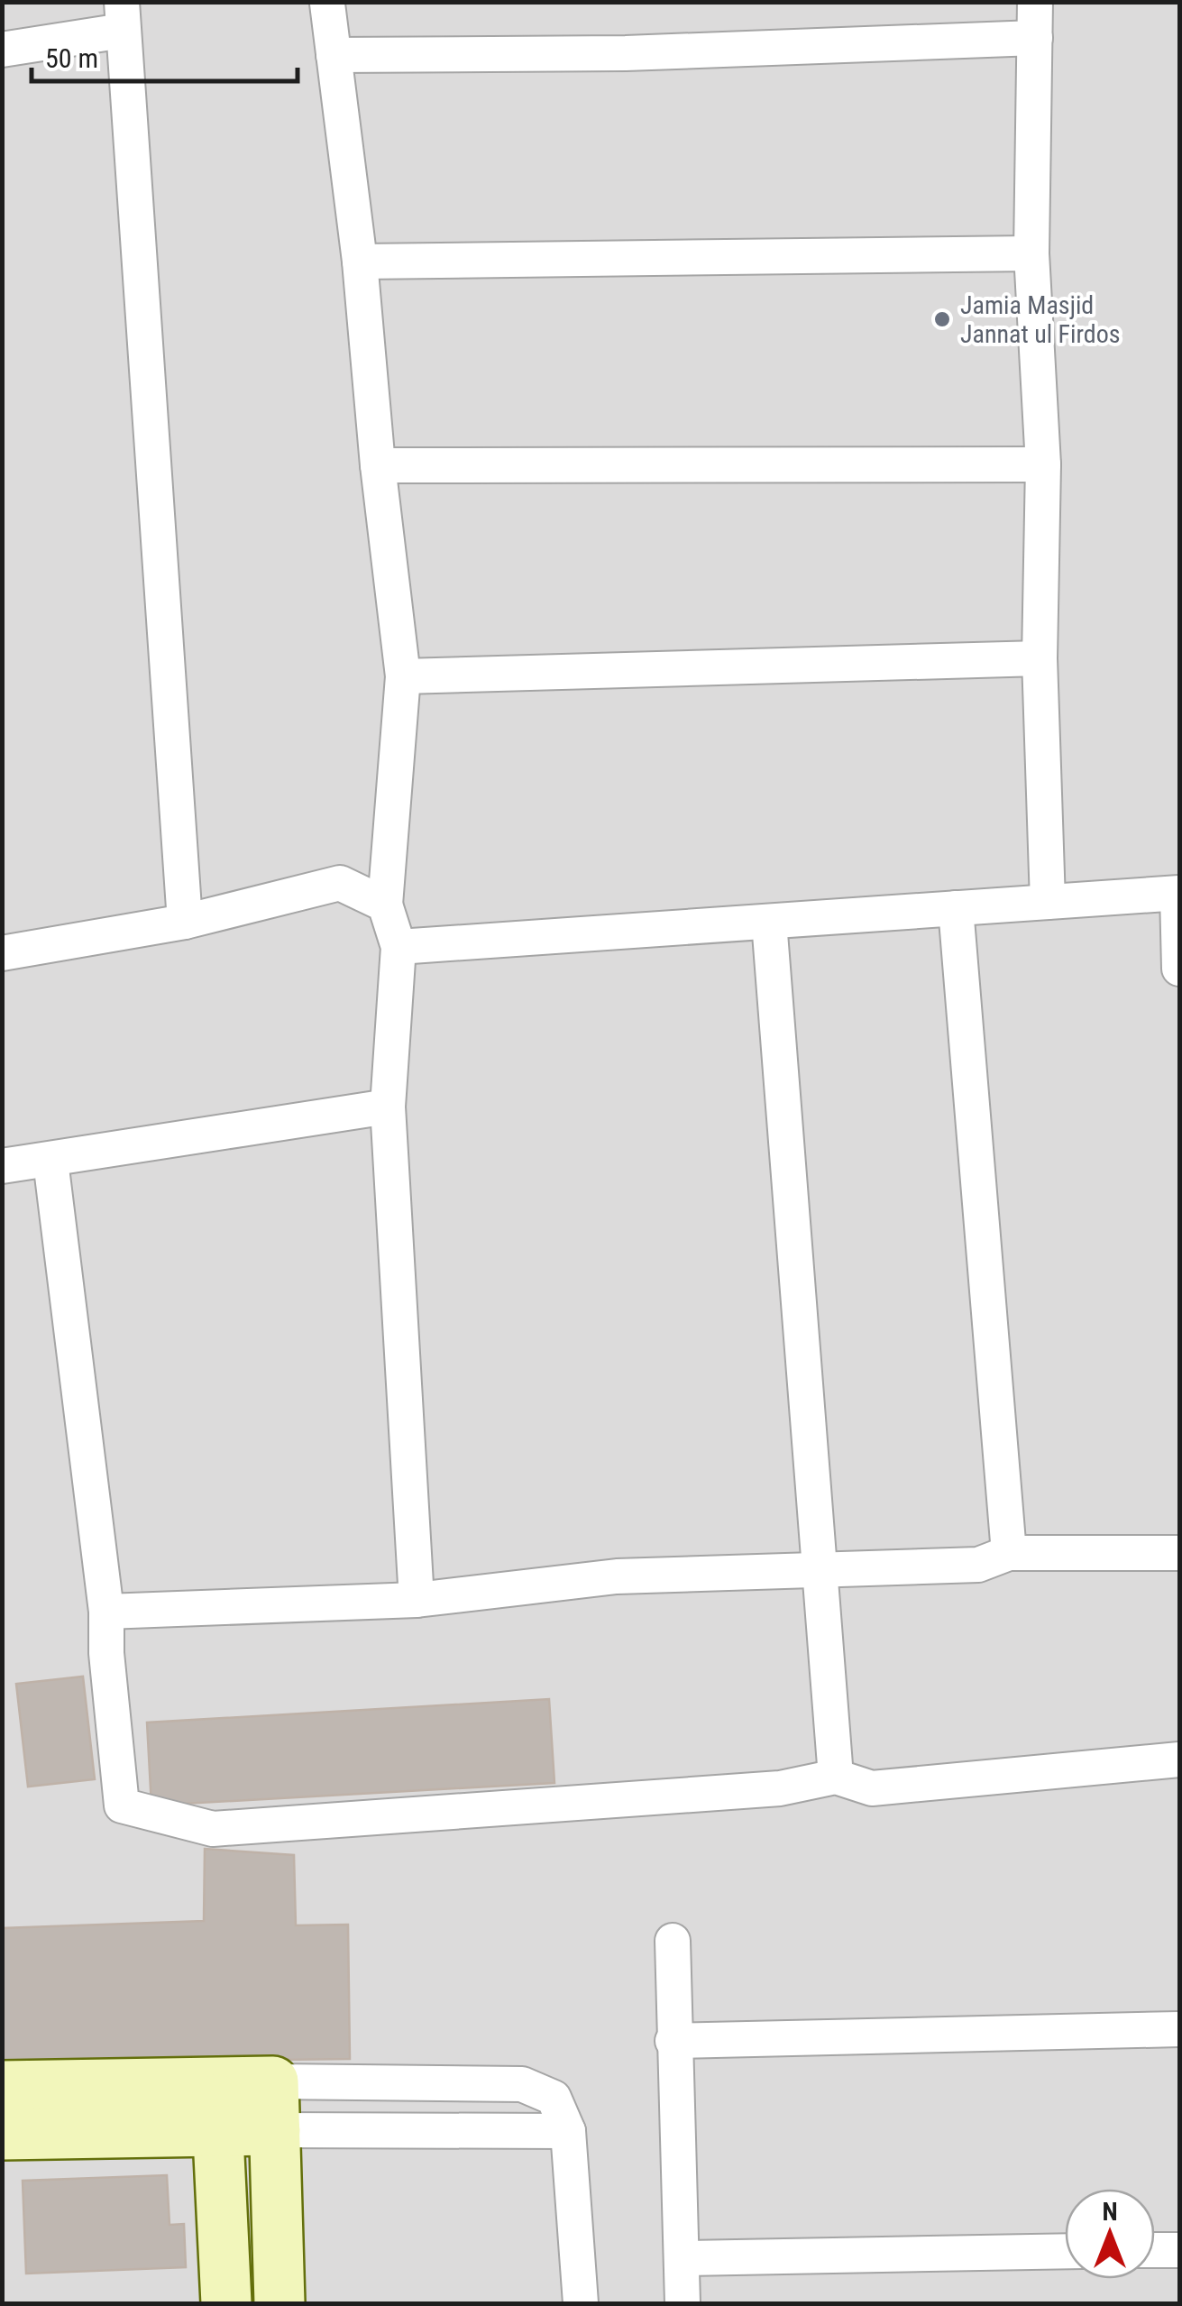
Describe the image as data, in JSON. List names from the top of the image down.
{
  "places": ["Jamia Masjid Jannat ul Firdos"],
  "scale_bar": "50 m",
  "north": "top"
}
